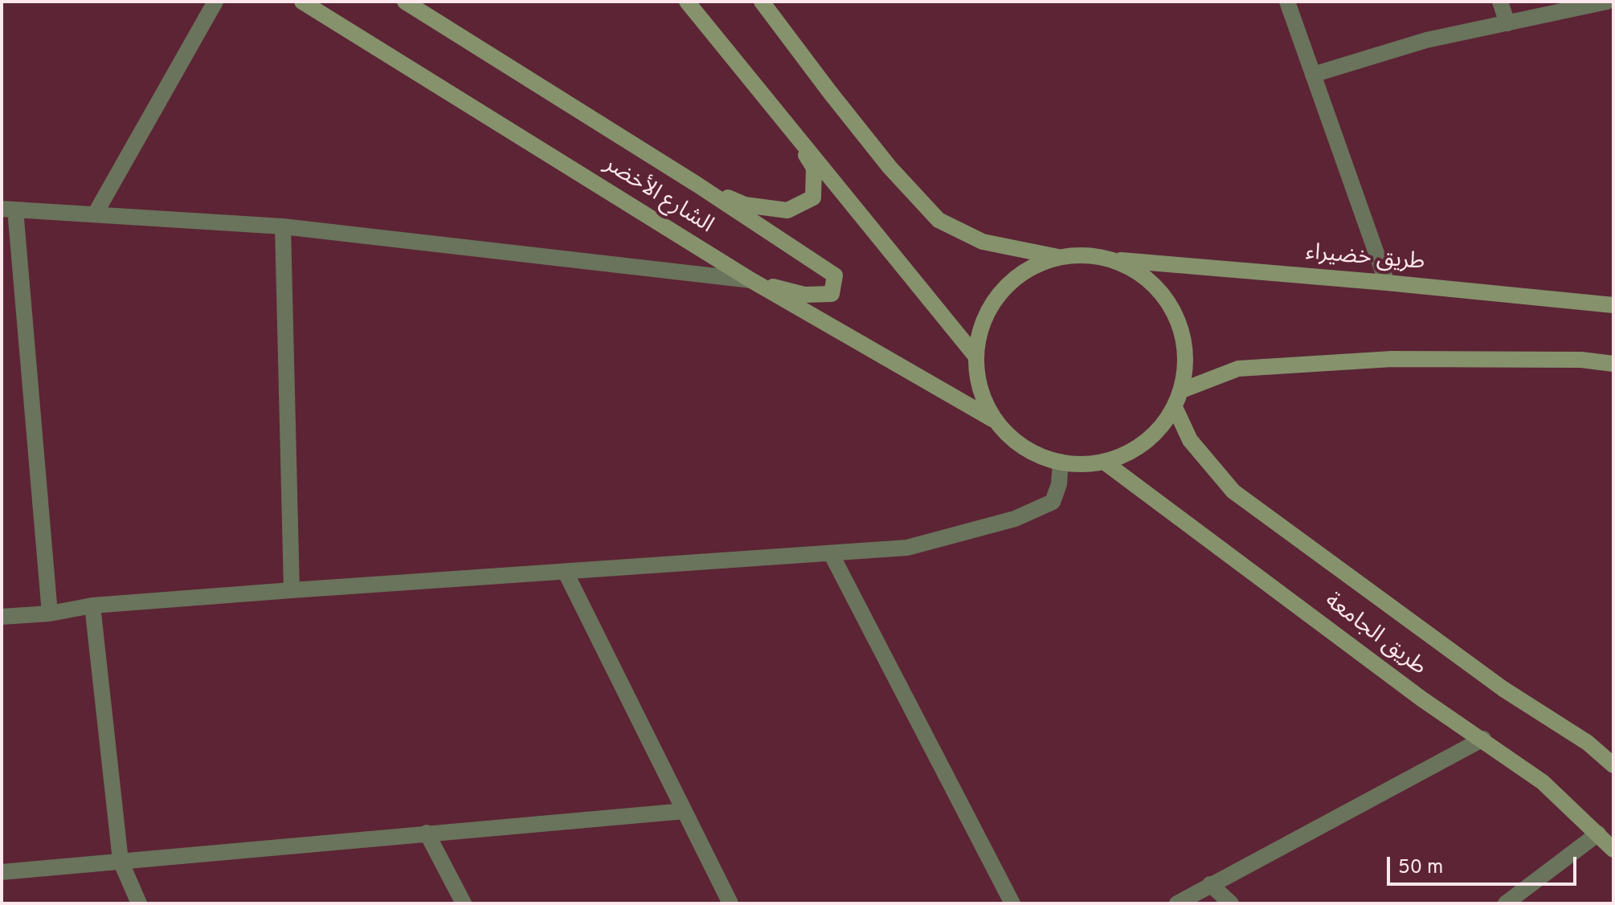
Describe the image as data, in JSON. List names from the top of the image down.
{
  "streets": {
    "main road": ["الشارع الأخضر", "طريق خضيراء", "طريق الجامعة"]
  },
  "crossings": [
    ["الشارع الأخضر", "طريق خضيراء"],
    ["الشارع الأخضر", "طريق الجامعة"],
    ["طريق خضيراء", "طريق الجامعة"]
  ],
  "scale_bar": "50 m"
}
